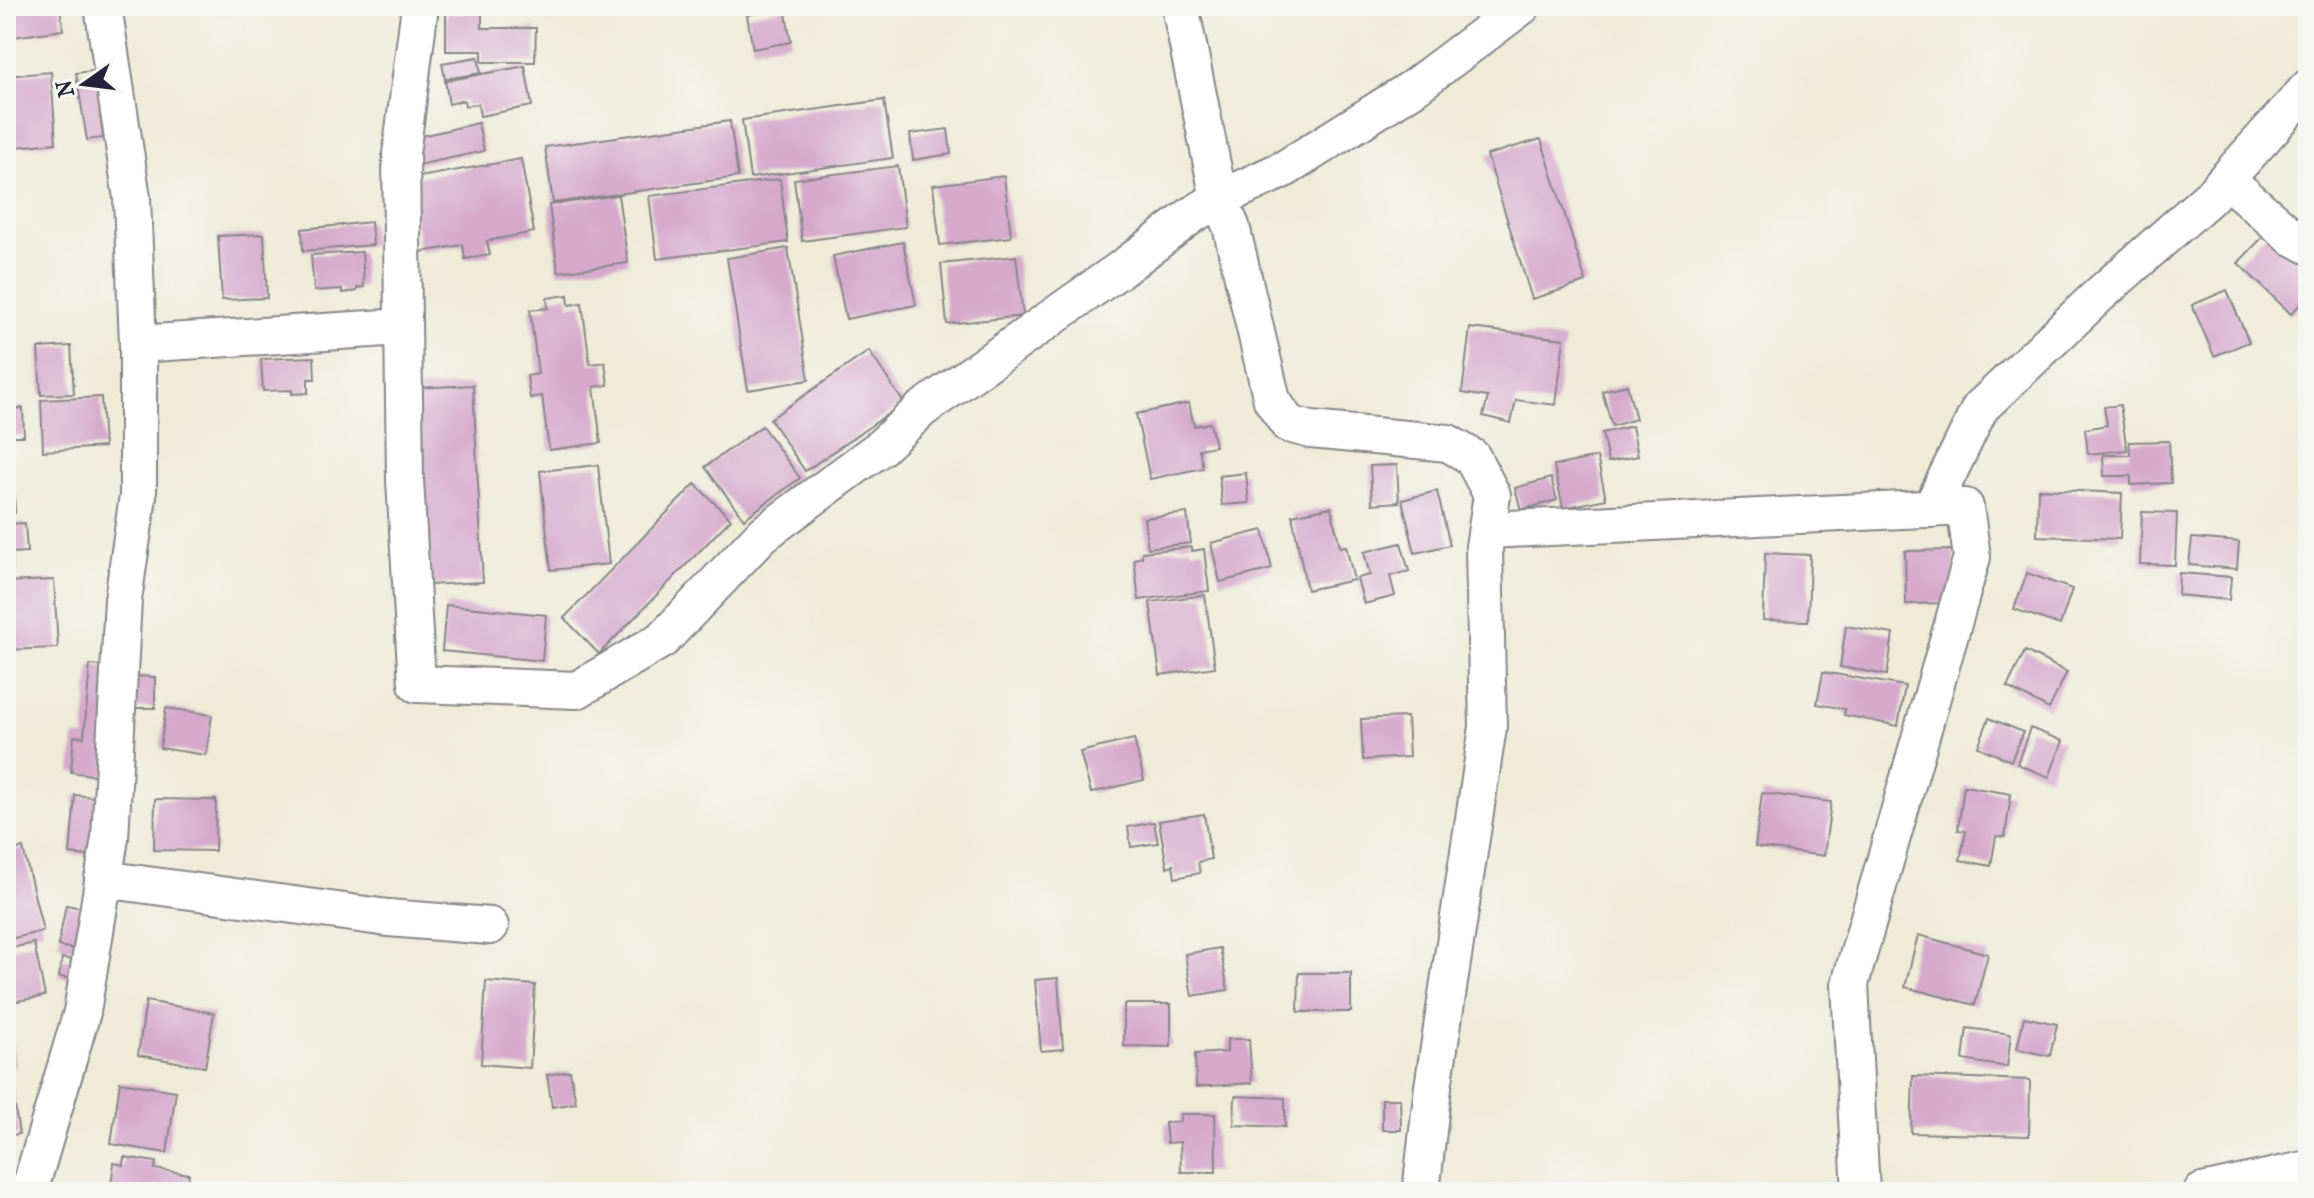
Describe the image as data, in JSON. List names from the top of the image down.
{
  "north": "left"
}
